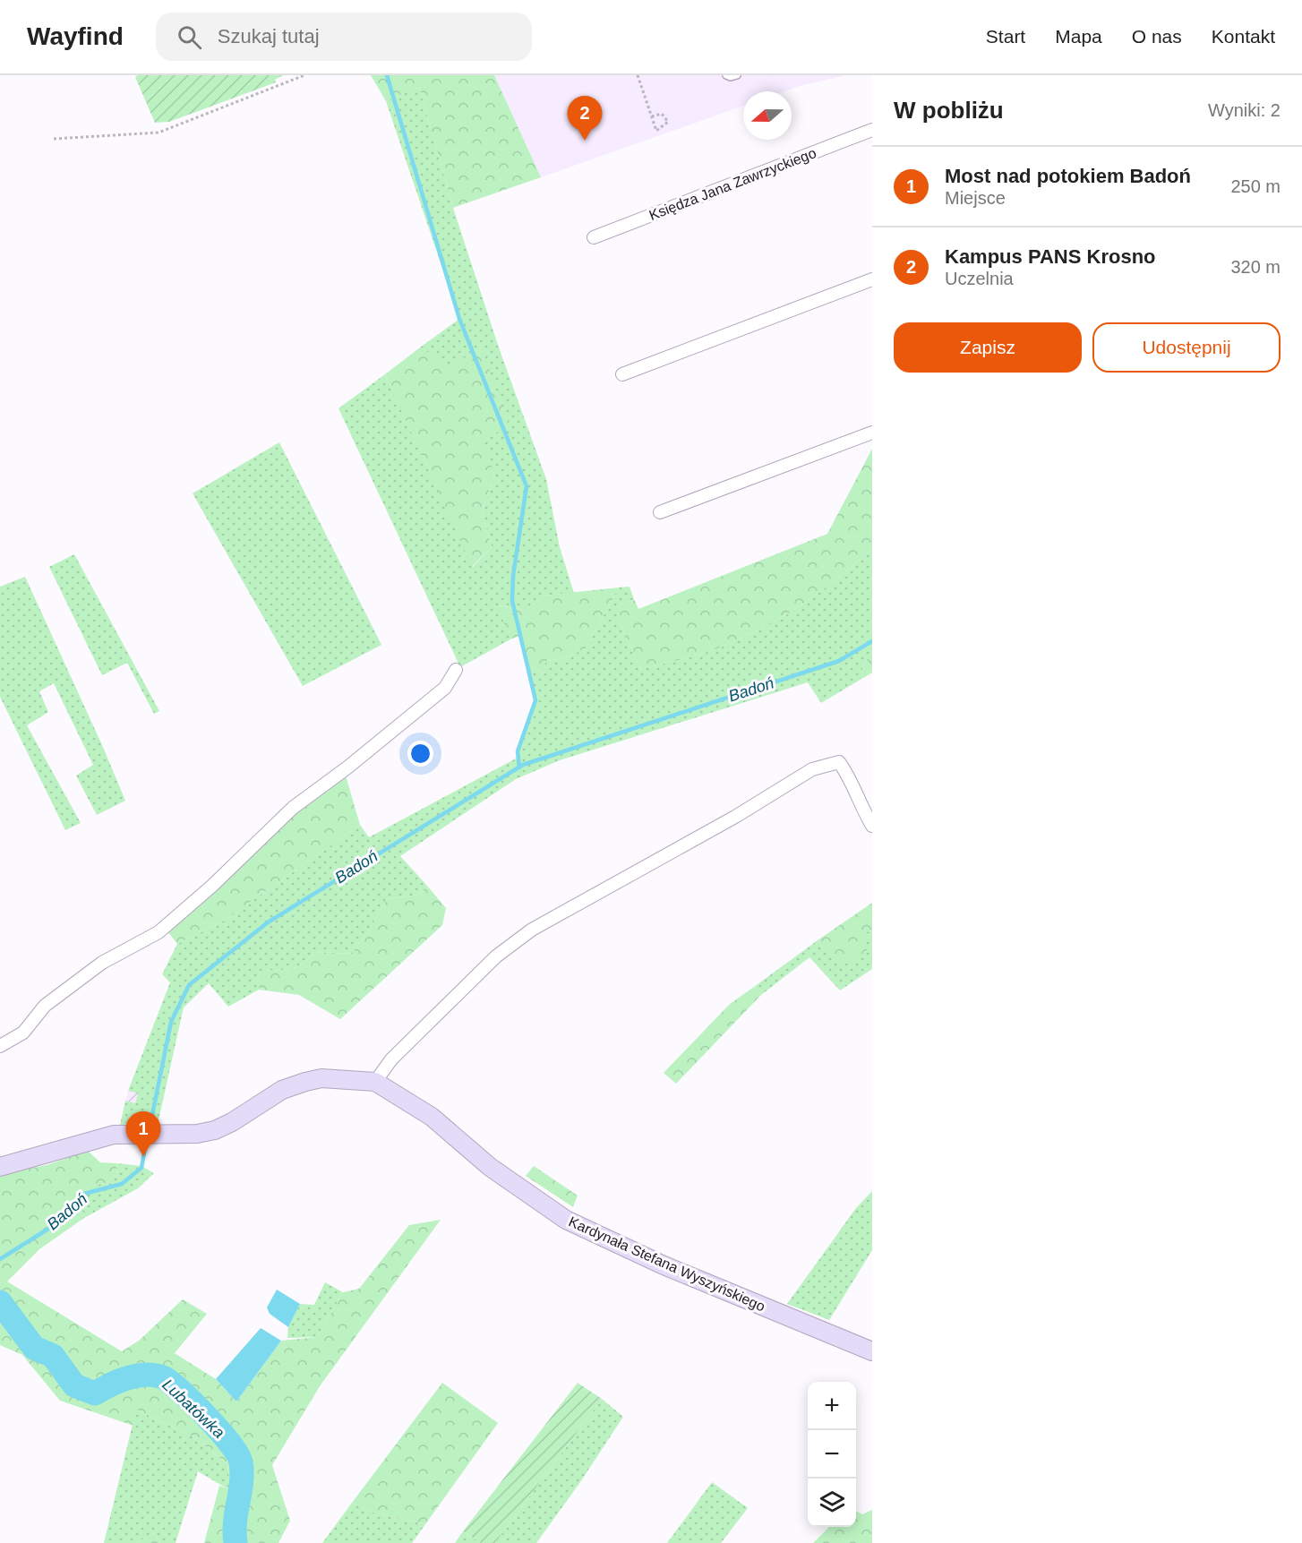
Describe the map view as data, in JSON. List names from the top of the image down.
{
  "streets": {
    "street": ["Księdza Jana Zawrzyckiego", "Kardynała Stefana Wyszyńskiego"]
  },
  "water": ["Badoń", "Lubatówka"],
  "north": "left",
  "page": {
    "header": "Wayfind",
    "search": "Szukaj tutaj",
    "nav": [
      "Start",
      "Mapa",
      "O nas",
      "Kontakt"
    ],
    "heading": ["W pobliżu", "Wyniki: 2"],
    "pins": ["2", "1"],
    "list": [
      {
        "mark": "1",
        "name": "Most nad potokiem Badoń",
        "note": "Miejsce",
        "value": "250 m"
      },
      {
        "mark": "2",
        "name": "Kampus PANS Krosno",
        "note": "Uczelnia",
        "value": "320 m"
      }
    ],
    "buttons": ["Zapisz", "Udostępnij"],
    "map_buttons": ["+", "−"]
  }
}
